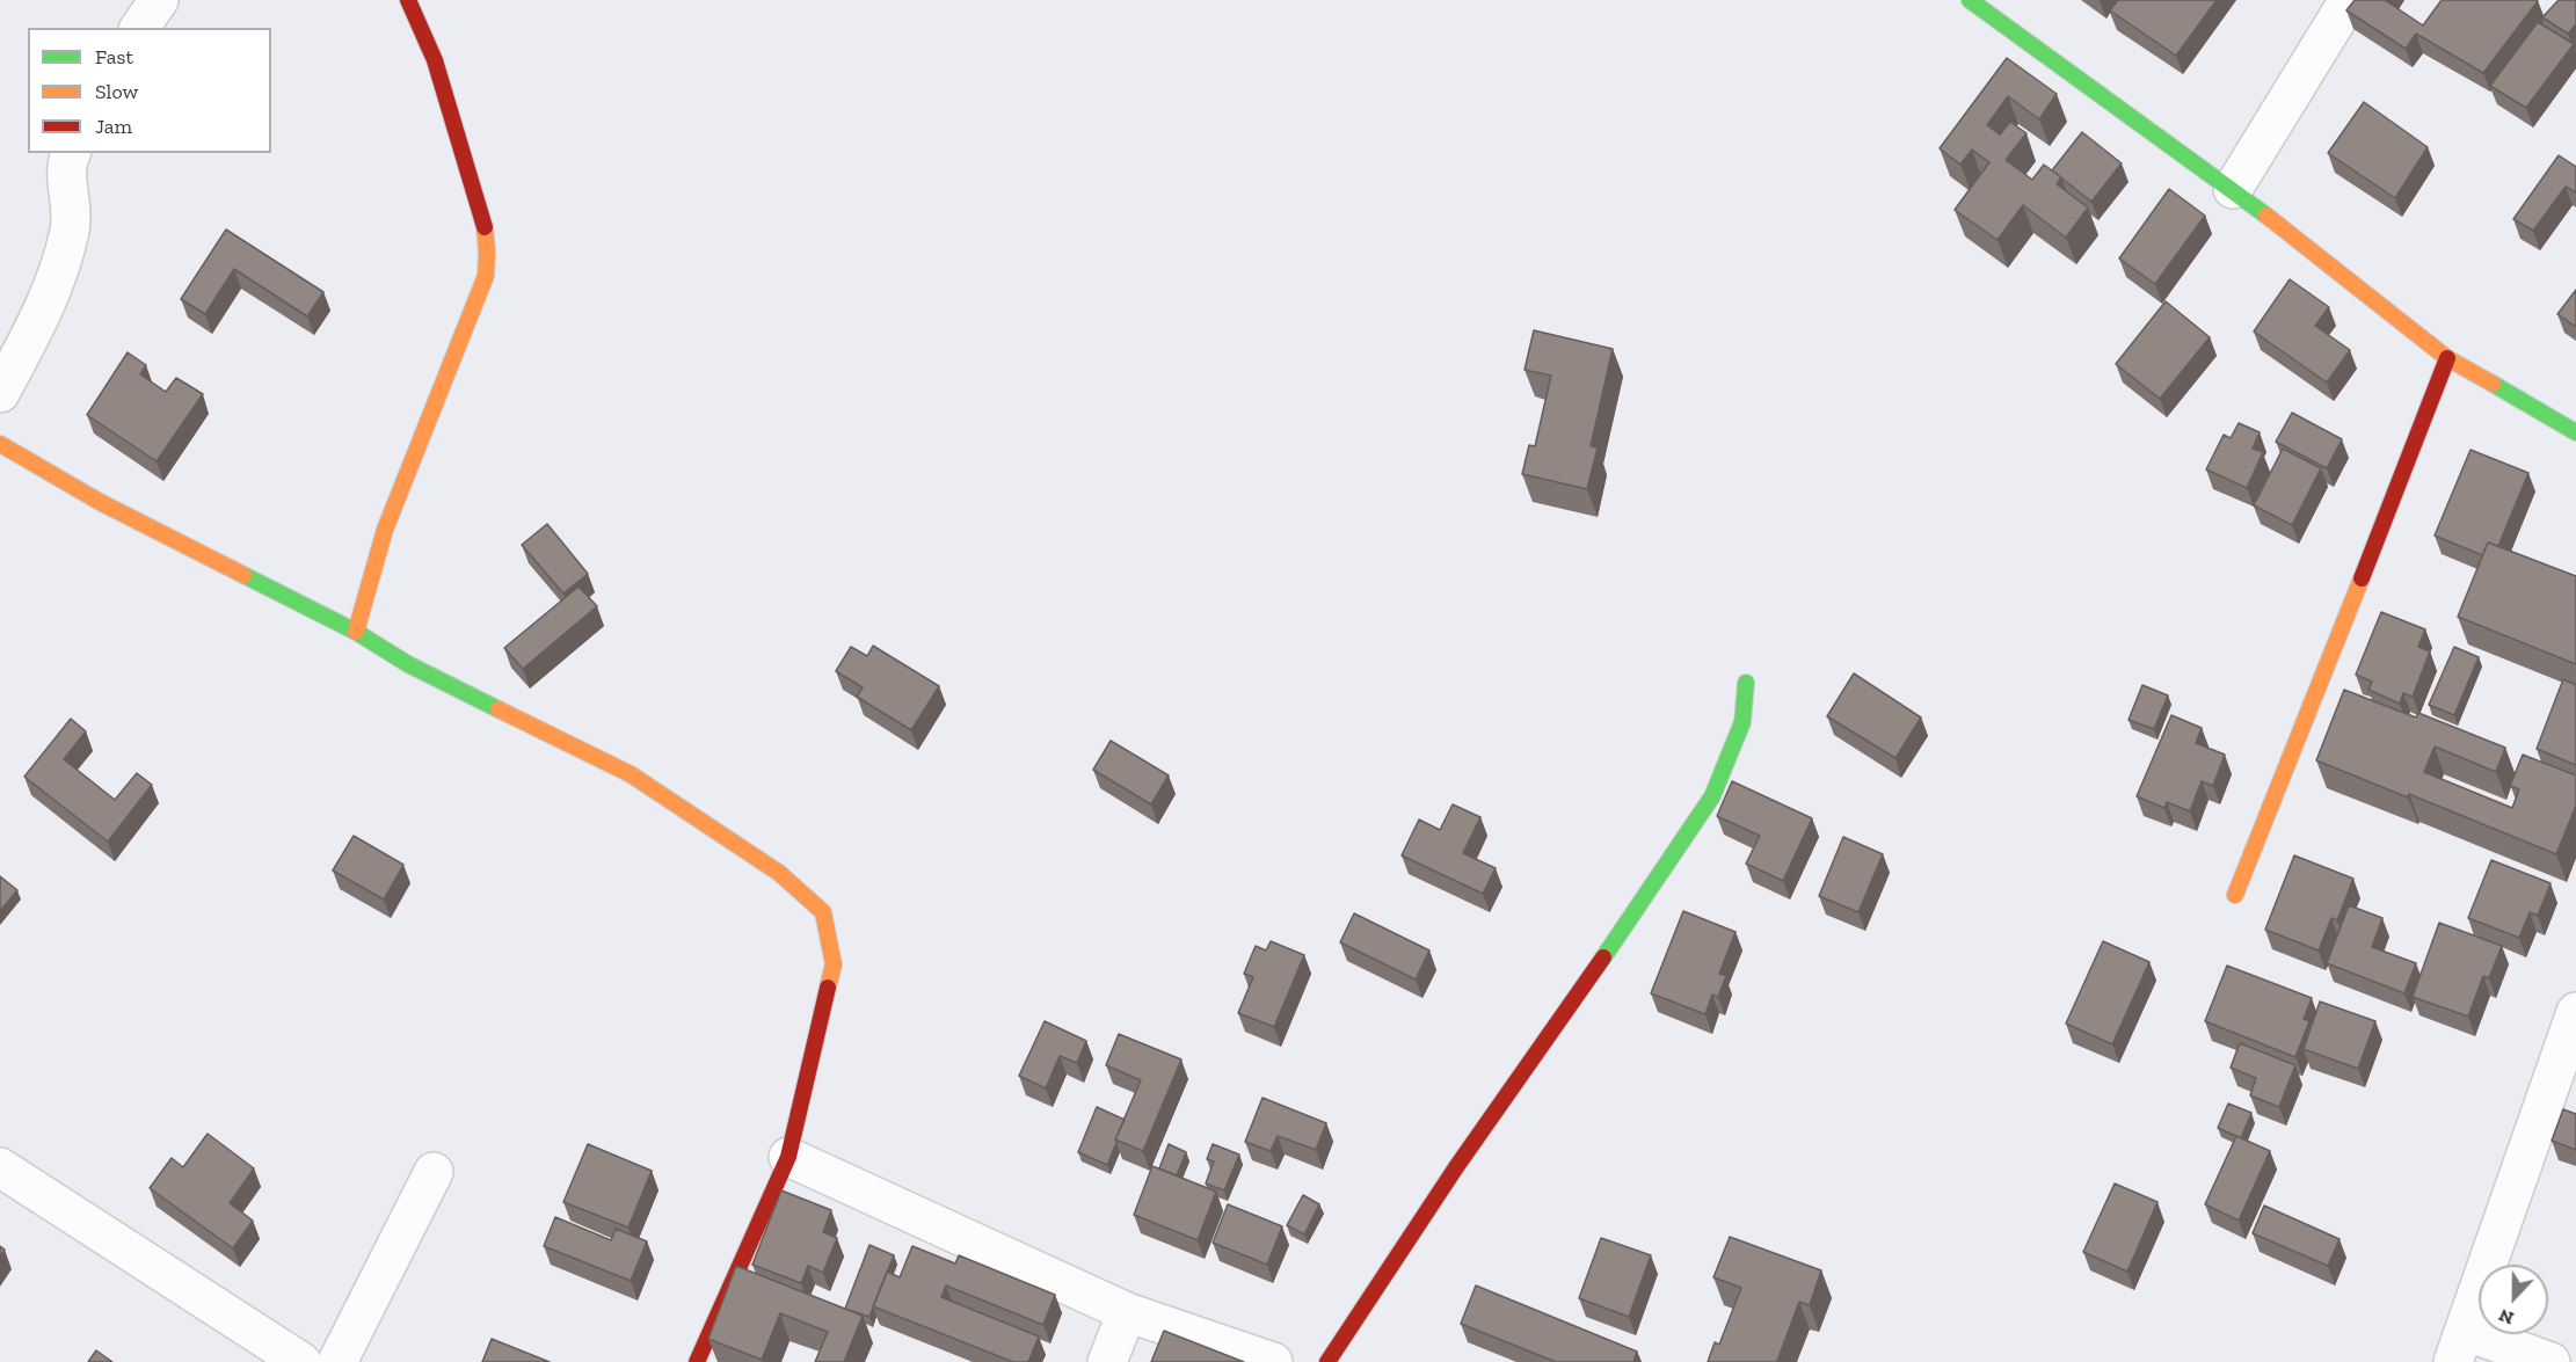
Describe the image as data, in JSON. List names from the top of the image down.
{
  "legend": ["Fast", "Slow", "Jam"],
  "north": "bottom"
}
